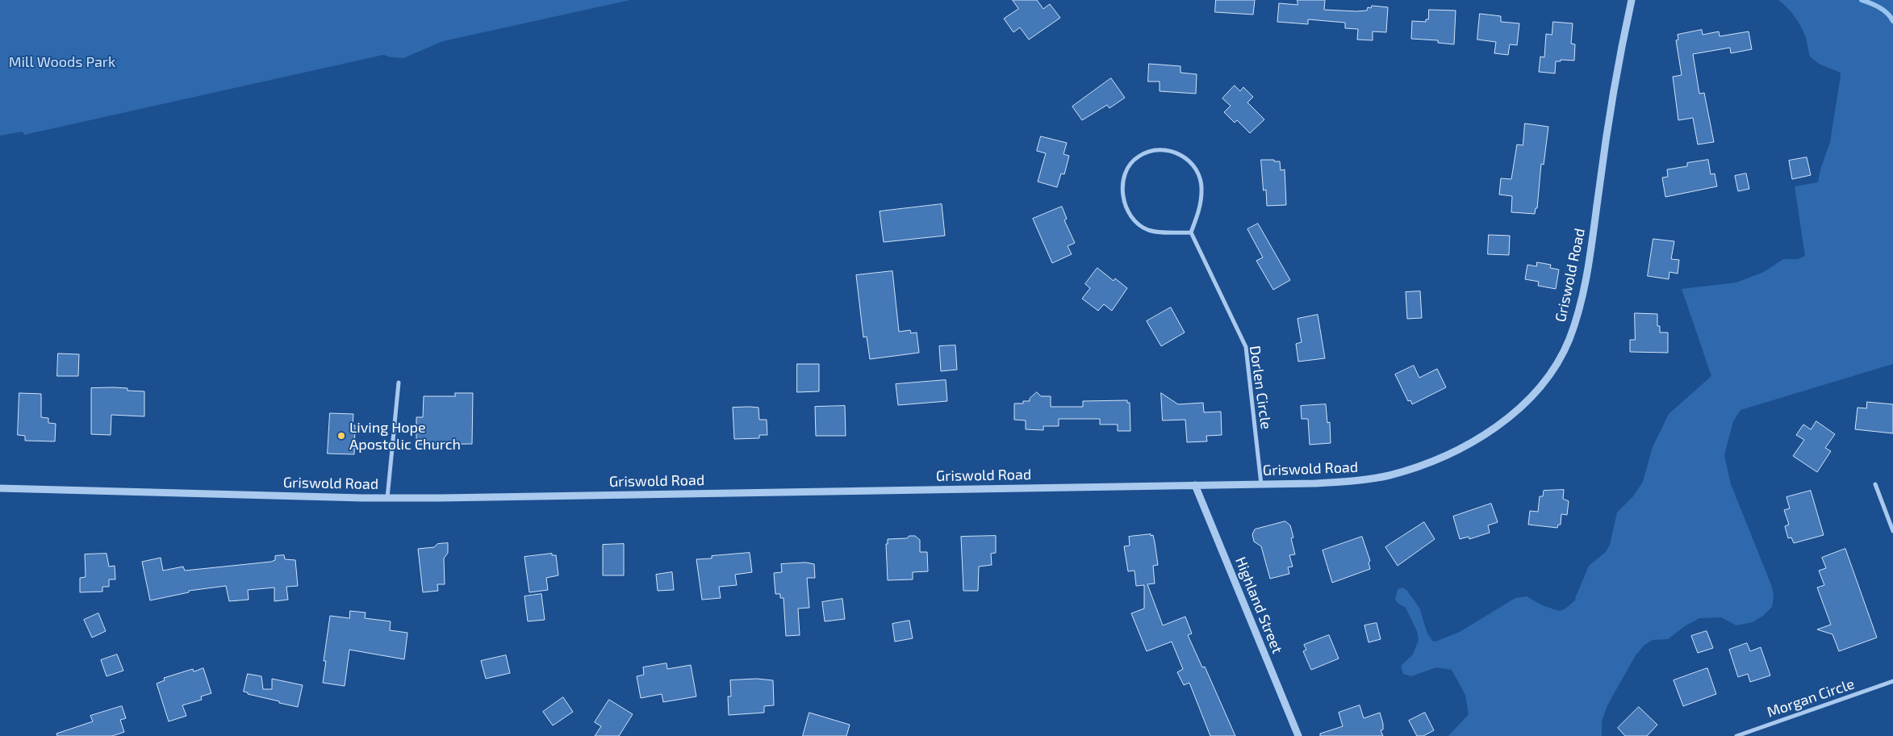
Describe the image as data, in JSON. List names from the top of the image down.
{
  "streets": {
    "street": [
      "Griswold Road",
      "Dorlen Circle",
      "Highland Street",
      "Morgan Circle"
    ]
  },
  "crossings": [
    ["Griswold Road", "Dorlen Circle"],
    ["Griswold Road", "Highland Street"]
  ],
  "parks": ["Mill Woods Park"],
  "places": ["Living Hope Apostolic Church"]
}
